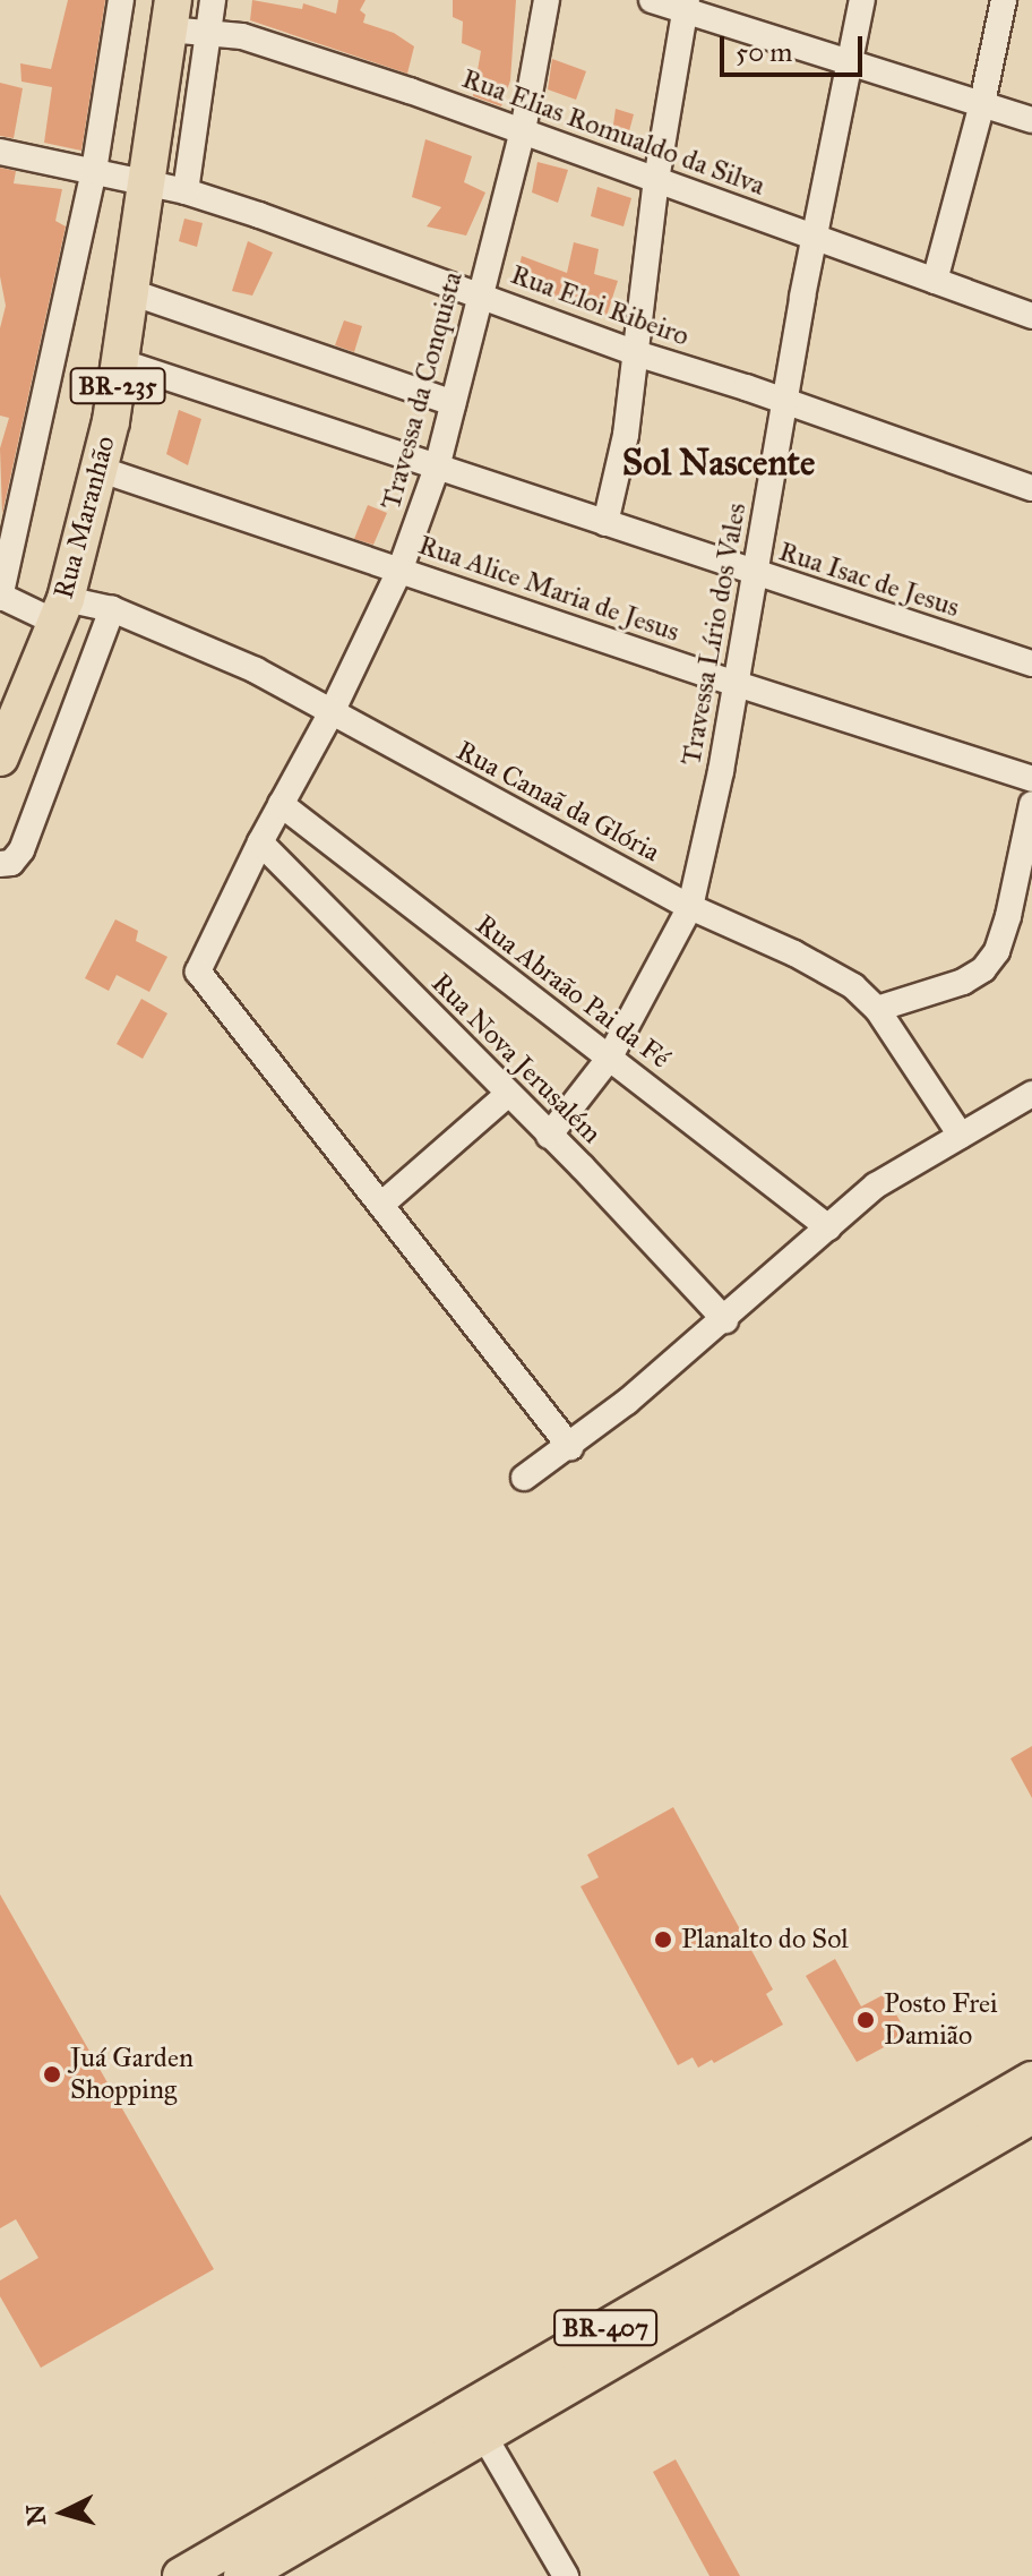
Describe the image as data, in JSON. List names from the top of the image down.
{
  "streets": {
    "highway": ["BR-235", "Rua Maranhão", "BR-407"],
    "street": [
      "Rua Elias Romualdo da Silva",
      "Rua Eloi Ribeiro",
      "Travessa da Conquista",
      "Rua Isac de Jesus",
      "Rua Alice Maria de Jesus",
      "Travessa Lírio dos Vales",
      "Rua Canaã da Glória",
      "Rua Abraão Pai da Fé",
      "Rua Nova Jerusalém"
    ]
  },
  "crossings": [
    ["Rua Elias Romualdo da Silva", "Travessa da Conquista"],
    ["Rua Elias Romualdo da Silva", "Rua Maranhão"],
    ["Rua Elias Romualdo da Silva", "Travessa Lírio dos Vales"],
    ["Rua Eloi Ribeiro", "Travessa da Conquista"],
    ["Rua Eloi Ribeiro", "Rua Maranhão"],
    ["Rua Eloi Ribeiro", "Travessa Lírio dos Vales"],
    ["Travessa da Conquista", "Rua Isac de Jesus"],
    ["Travessa da Conquista", "Rua Alice Maria de Jesus"],
    ["Travessa da Conquista", "Rua Canaã da Glória"],
    ["Travessa da Conquista", "Rua Abraão Pai da Fé"],
    ["Travessa da Conquista", "Rua Nova Jerusalém"],
    ["Rua Maranhão", "Rua Isac de Jesus"],
    ["Rua Maranhão", "Rua Alice Maria de Jesus"],
    ["Rua Maranhão", "Rua Canaã da Glória"],
    ["Rua Isac de Jesus", "Travessa Lírio dos Vales"],
    ["Rua Alice Maria de Jesus", "Travessa Lírio dos Vales"],
    ["Travessa Lírio dos Vales", "Rua Canaã da Glória"],
    ["Travessa Lírio dos Vales", "Rua Abraão Pai da Fé"],
    ["Travessa Lírio dos Vales", "Rua Nova Jerusalém"]
  ],
  "districts": ["Sol Nascente"],
  "places": ["Planalto do Sol", "Posto Frei Damião", "Juá Garden Shopping"],
  "scale_bar": "50 m",
  "north": "left"
}
